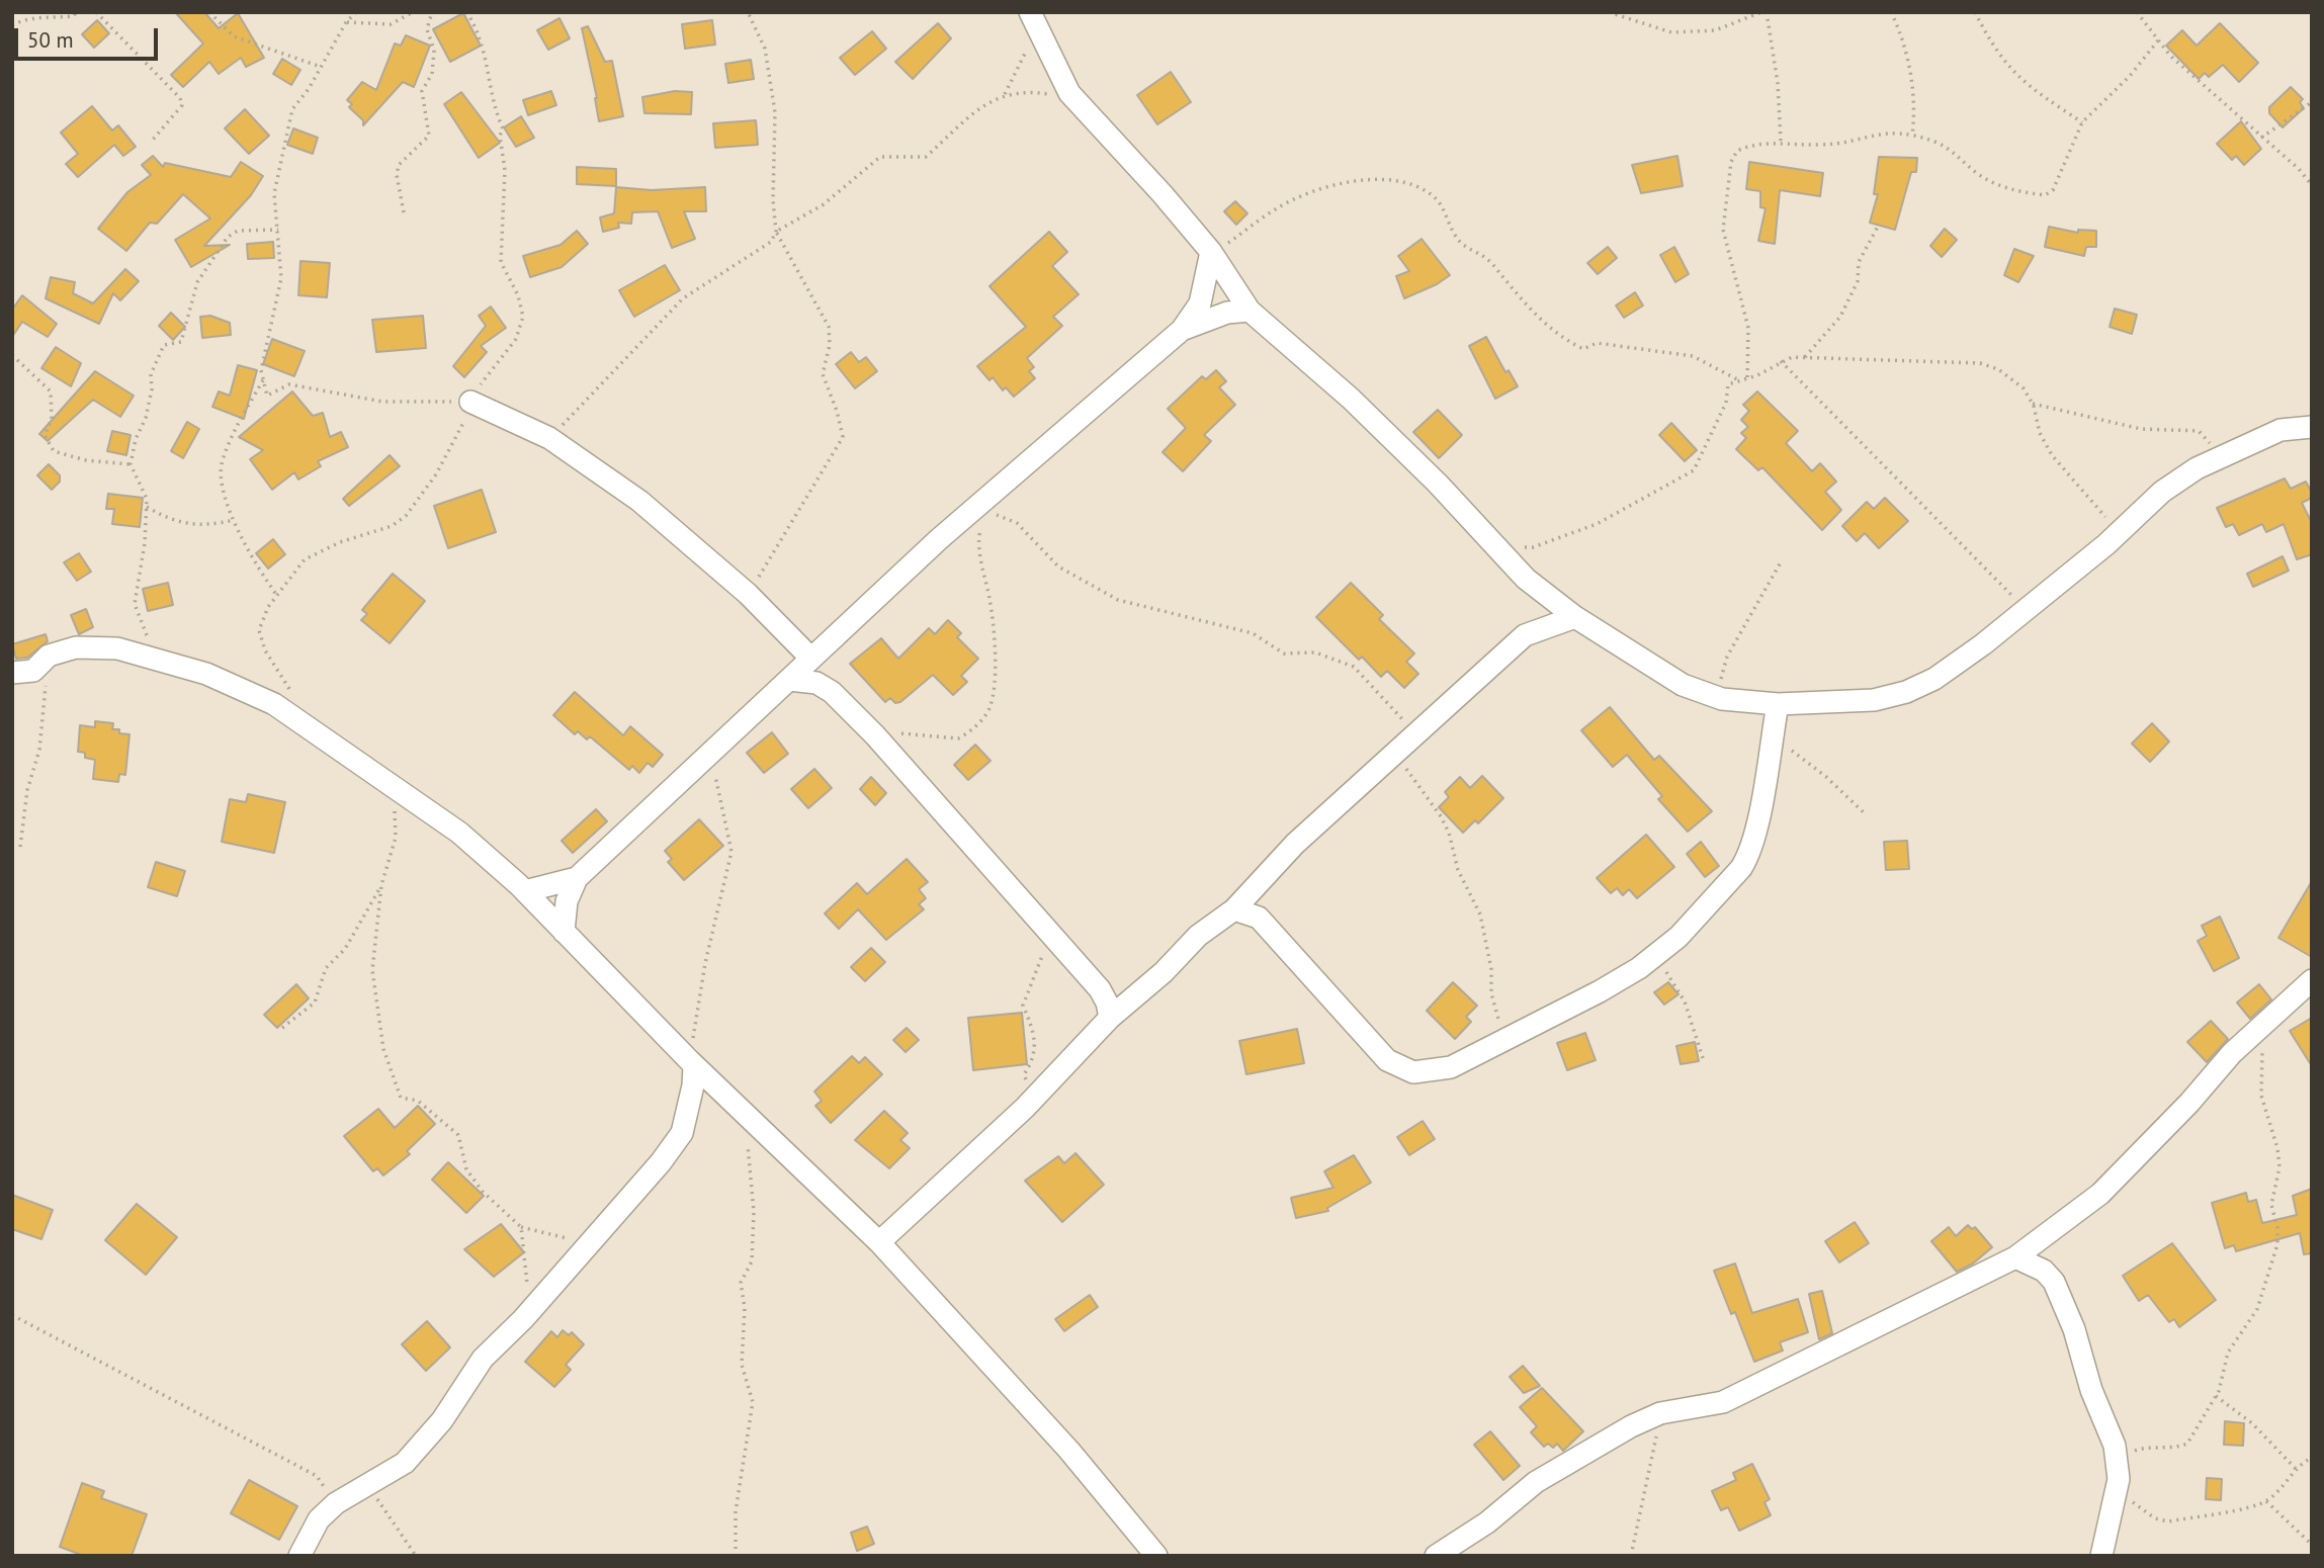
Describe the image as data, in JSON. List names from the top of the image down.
{
  "scale_bar": "50 m"
}
